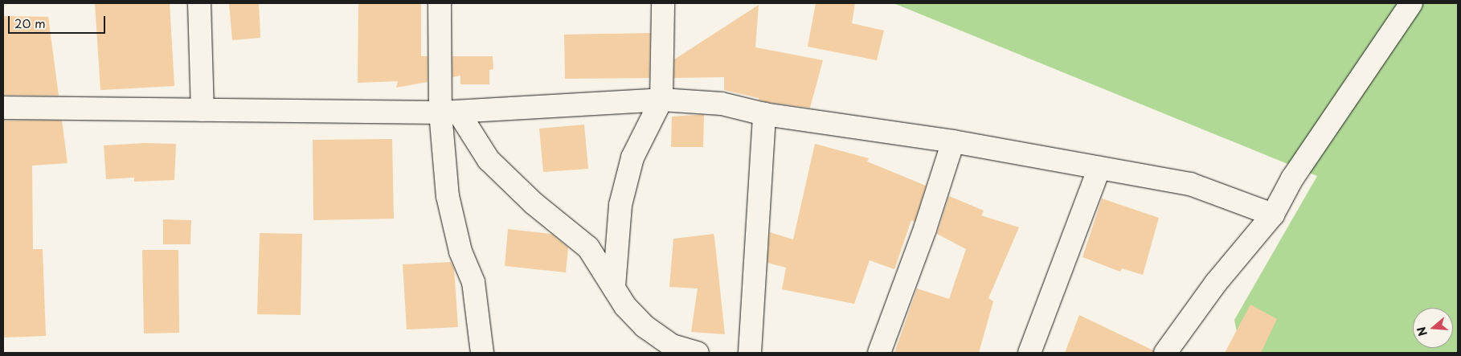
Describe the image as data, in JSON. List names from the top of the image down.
{
  "scale_bar": "20 m",
  "north": "left"
}
